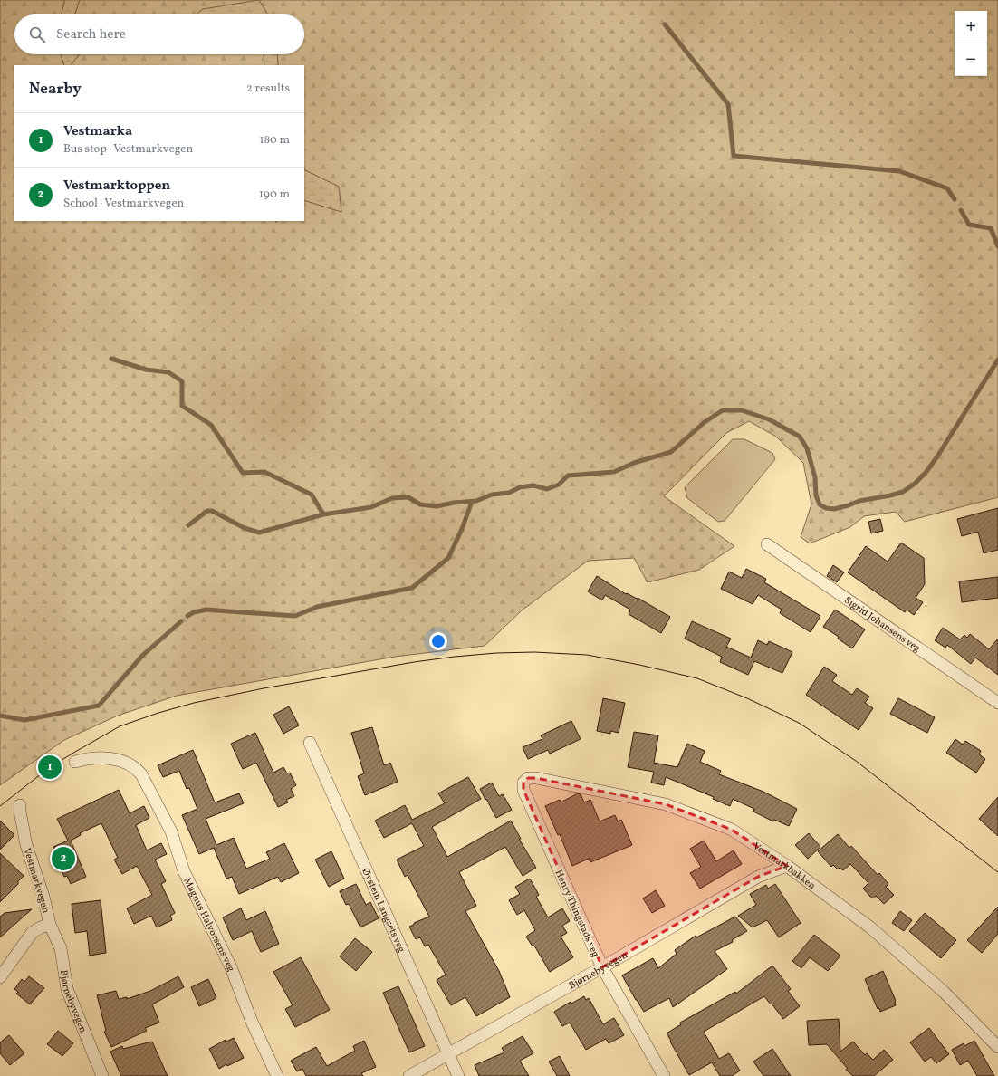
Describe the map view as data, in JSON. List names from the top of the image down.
{
  "streets": {
    "street": [
      "Sigrid Johansens veg",
      "Vestmarkbakken",
      "Vestmarkvegen",
      "Øystein Langsets veg",
      "Henry Thingstads veg",
      "Magnus Halvorsens veg",
      "Bjørnebyvegen"
    ]
  },
  "crossings": [
    ["Vestmarkbakken", "Henry Thingstads veg"],
    ["Vestmarkbakken", "Bjørnebyvegen"],
    ["Vestmarkvegen", "Bjørnebyvegen"],
    ["Øystein Langsets veg", "Bjørnebyvegen"],
    ["Henry Thingstads veg", "Bjørnebyvegen"]
  ],
  "page": {
    "map_buttons": ["+", "−"],
    "search": "Search here",
    "heading": ["Nearby", "2 results"],
    "list": [
      {
        "mark": "1",
        "name": "Vestmarka",
        "note": "Bus stop · Vestmarkvegen",
        "value": "180 m"
      },
      {
        "mark": "2",
        "name": "Vestmarktoppen",
        "note": "School · Vestmarkvegen",
        "value": "190 m"
      }
    ],
    "pins": ["1", "2"]
  }
}
